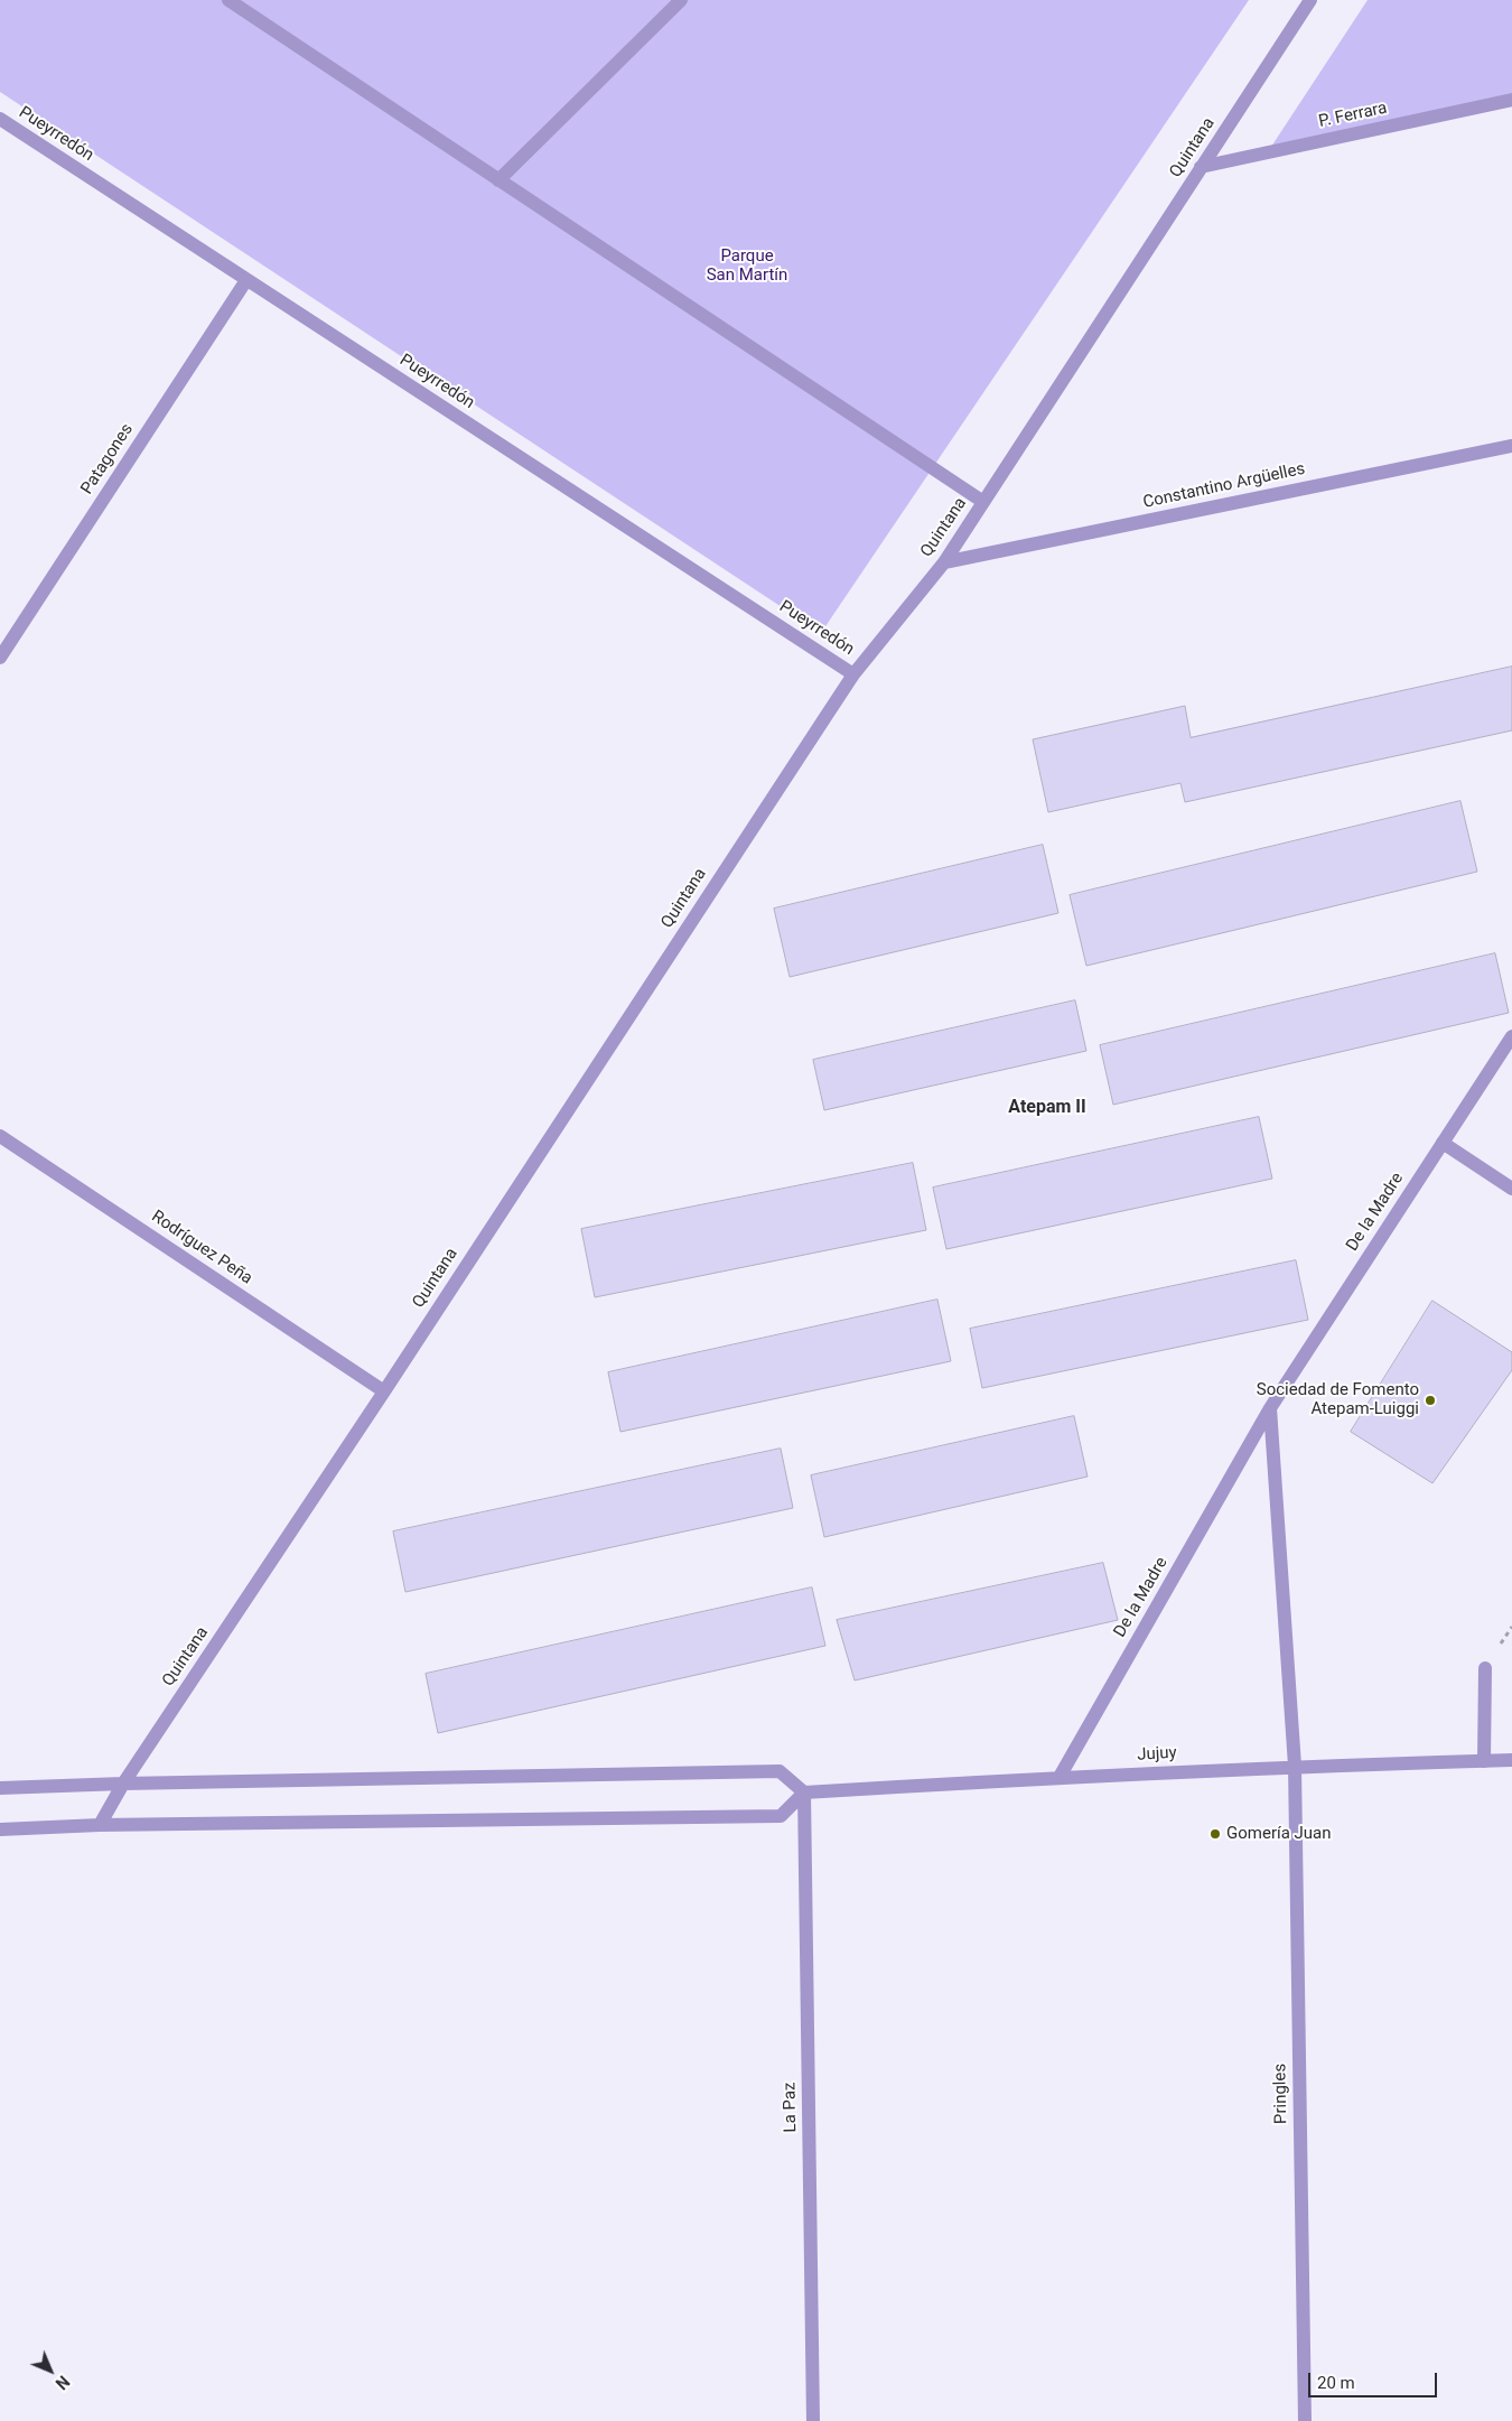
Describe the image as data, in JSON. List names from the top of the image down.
{
  "streets": {
    "street": [
      "P. Ferrara",
      "Pueyrredón",
      "Quintana",
      "Patagones",
      "Constantino Argüelles",
      "De la Madre",
      "Rodríguez Peña",
      "Jujuy",
      "Pringles",
      "La Paz"
    ]
  },
  "crossings": [
    ["P. Ferrara", "Quintana"],
    ["Pueyrredón", "Quintana"],
    ["Pueyrredón", "Patagones"],
    ["Quintana", "Constantino Argüelles"],
    ["Quintana", "Rodríguez Peña"],
    ["De la Madre", "Jujuy"],
    ["Jujuy", "Pringles"],
    ["Jujuy", "La Paz"]
  ],
  "districts": ["Atepam II"],
  "parks": ["Parque San Martín"],
  "places": ["Sociedad de Fomento Atepam-Luiggi", "Gomería Juan"],
  "scale_bar": "20 m",
  "north": "bottom right"
}
